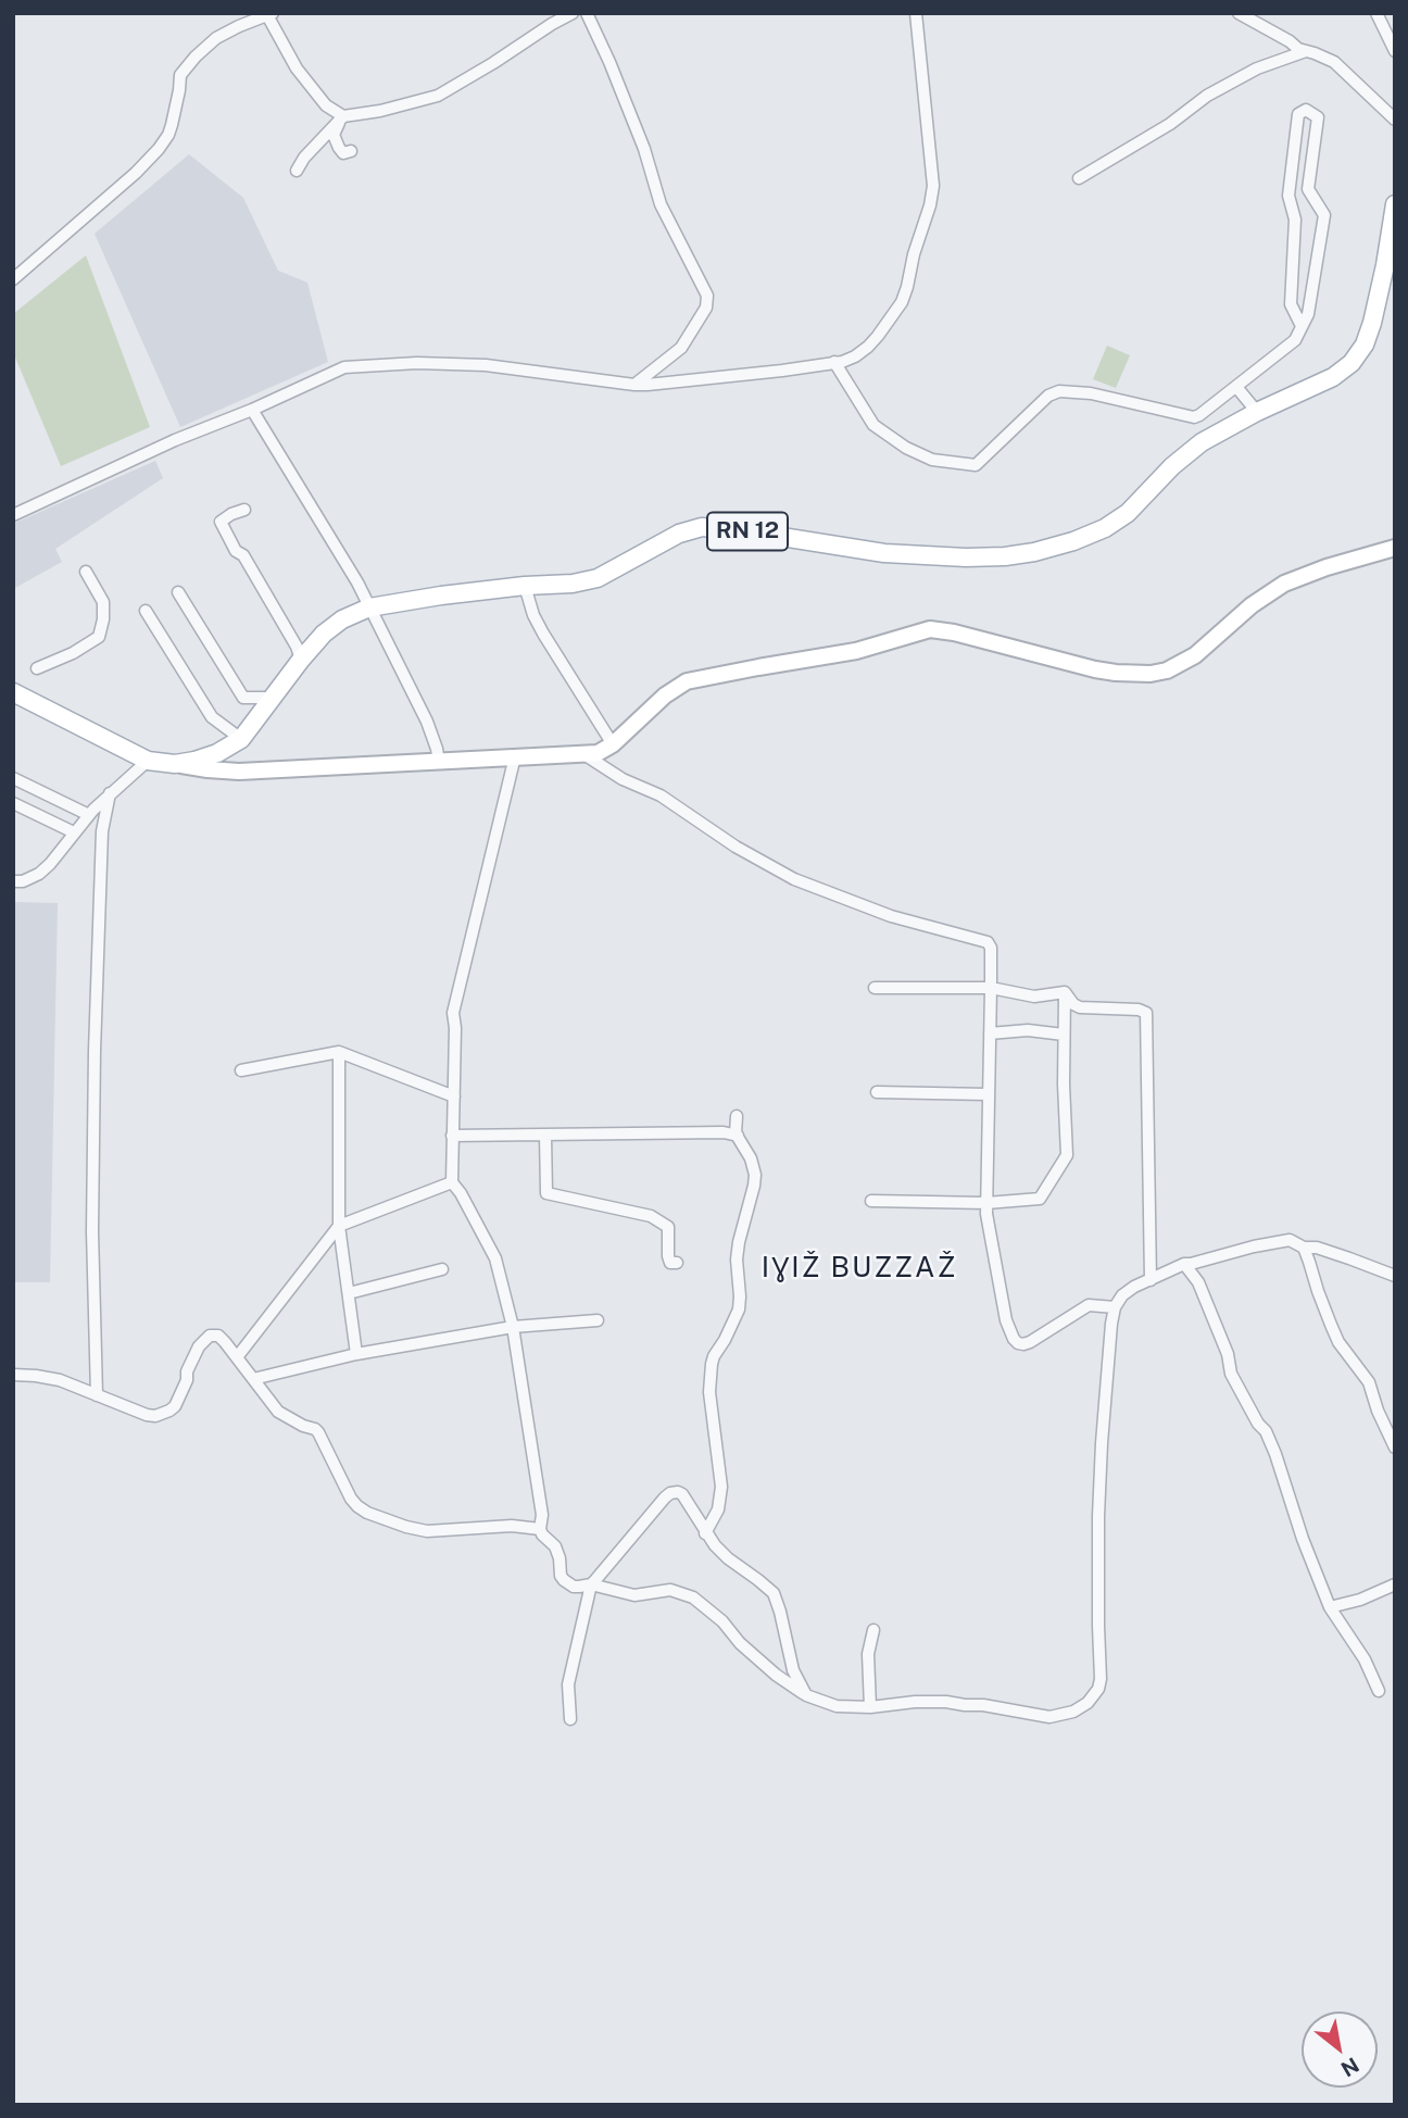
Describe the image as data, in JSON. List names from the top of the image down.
{
  "streets": {
    "main road": ["RN 12"]
  },
  "districts": ["IƔIŽ BUZZAŽ"],
  "north": "bottom right"
}
